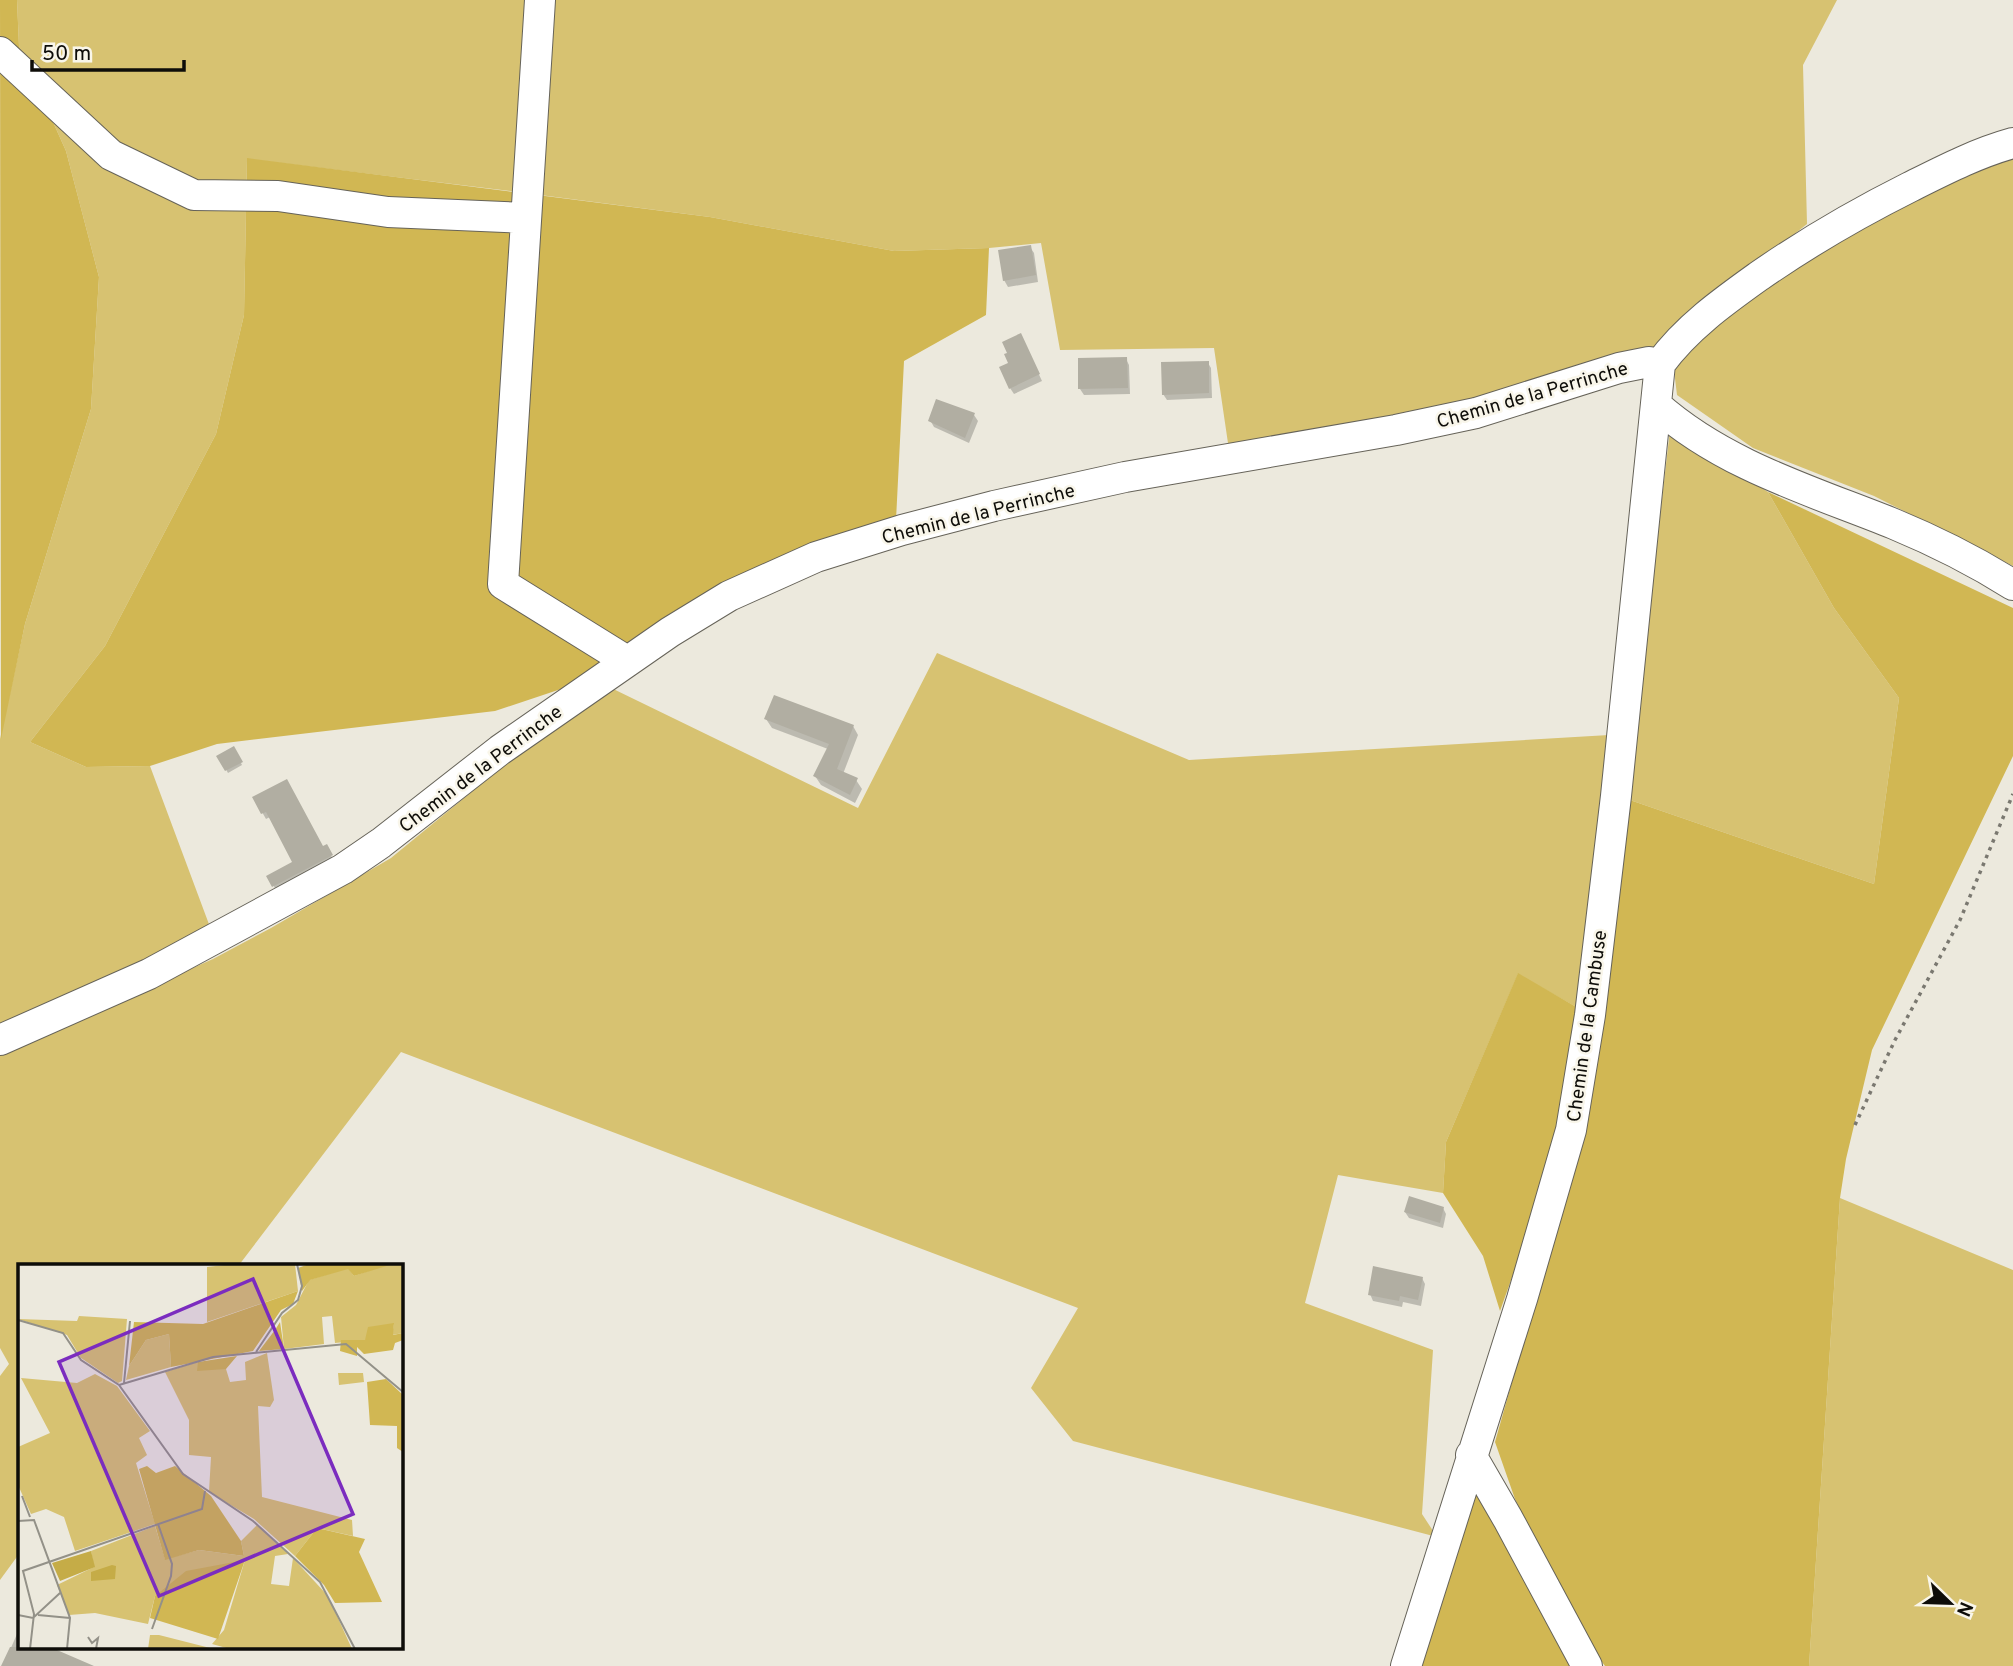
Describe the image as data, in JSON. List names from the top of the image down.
{
  "streets": {
    "street": ["Chemin de la Perrinche", "Chemin de la Cambuse"]
  },
  "crossings": [
    ["Chemin de la Perrinche", "Chemin de la Cambuse"]
  ],
  "scale_bar": "50 m",
  "north": "bottom right"
}
